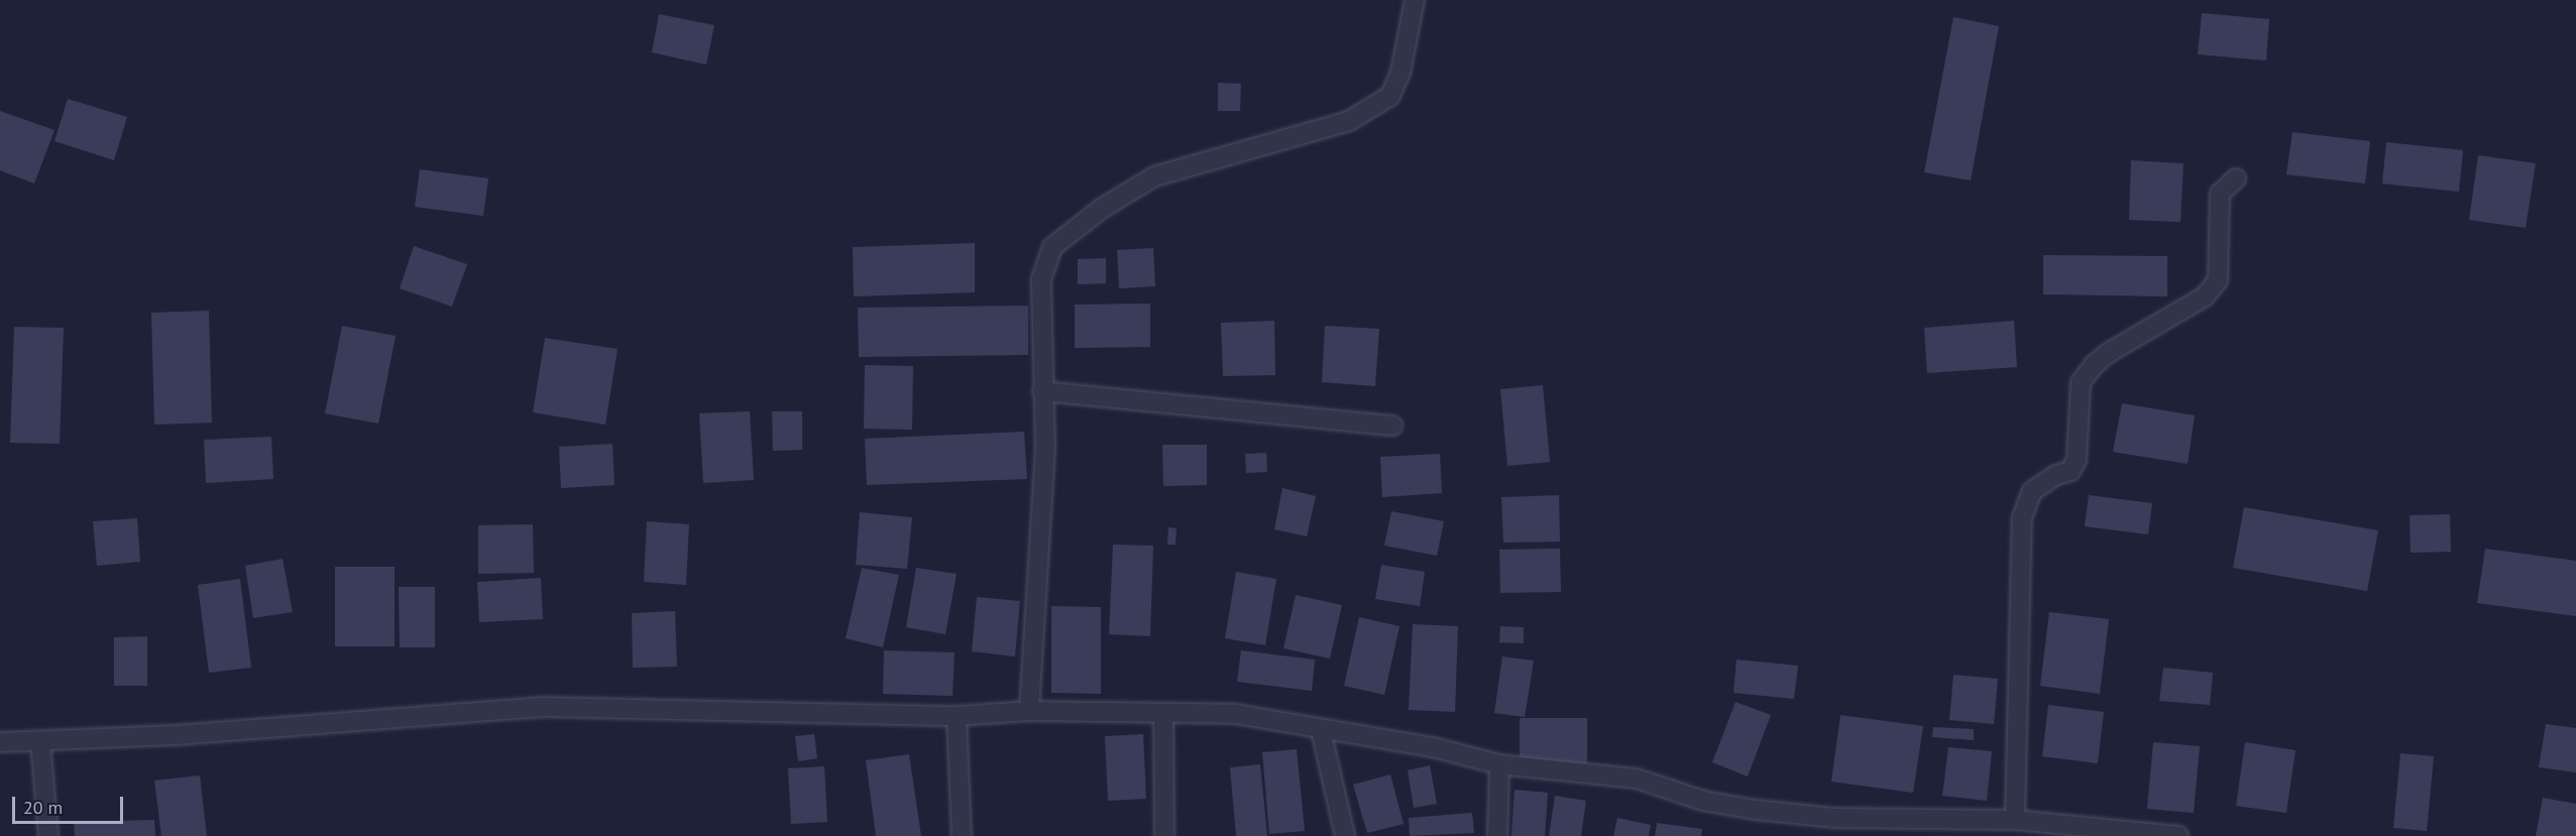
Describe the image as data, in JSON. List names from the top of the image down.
{
  "scale_bar": "20 m"
}
